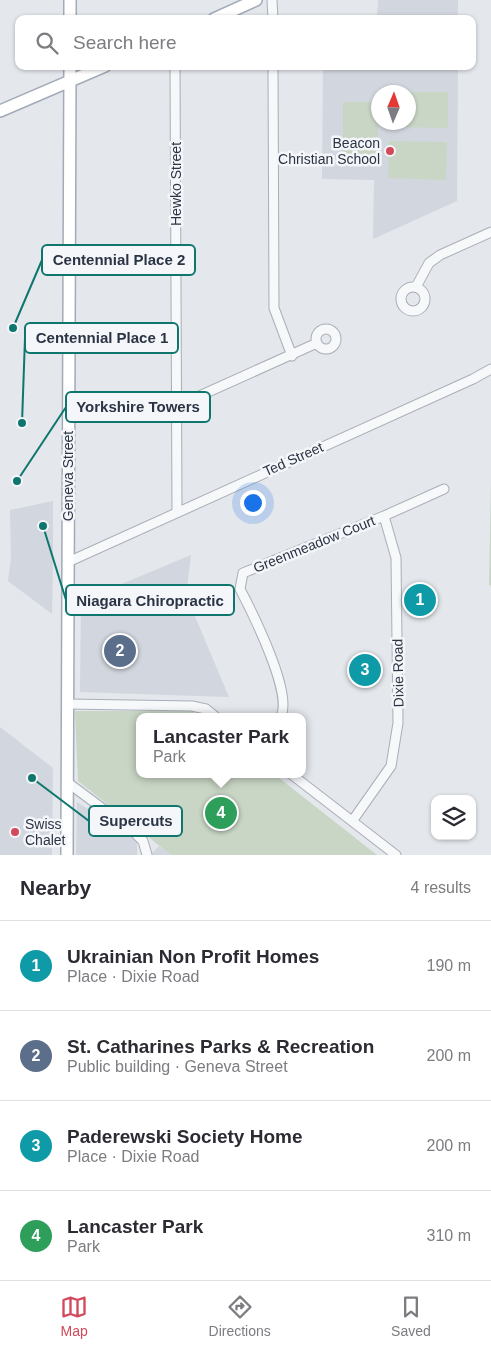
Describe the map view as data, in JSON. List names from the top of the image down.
{
  "streets": {
    "main road": ["Geneva Street"],
    "street": [
      "Hewko Street",
      "Ted Street",
      "Greenmeadow Court",
      "Dixie Road"
    ]
  },
  "crossings": [
    ["Hewko Street", "Ted Street"],
    ["Ted Street", "Geneva Street"],
    ["Greenmeadow Court", "Dixie Road"]
  ],
  "places": [
    "Beacon Christian School",
    "Centennial Place 2",
    "Centennial Place 1",
    "Yorkshire Towers",
    "Niagara Chiropractic",
    "Supercuts",
    "Swiss Chalet"
  ],
  "north": "top",
  "page": {
    "search": "Search here",
    "pins": [
      "1",
      "2",
      "3",
      "4"
    ],
    "popup": ["Lancaster Park", "Park"],
    "heading": ["Nearby", "4 results"],
    "list": [
      {
        "mark": "1",
        "name": "Ukrainian Non Profit Homes",
        "note": "Place · Dixie Road",
        "value": "190 m"
      },
      {
        "mark": "2",
        "name": "St. Catharines Parks & Recreation",
        "note": "Public building · Geneva Street",
        "value": "200 m"
      },
      {
        "mark": "3",
        "name": "Paderewski Society Home",
        "note": "Place · Dixie Road",
        "value": "200 m"
      },
      {
        "mark": "4",
        "name": "Lancaster Park",
        "note": "Park",
        "value": "310 m"
      }
    ],
    "nav": ["Map", "Directions", "Saved"]
  }
}
